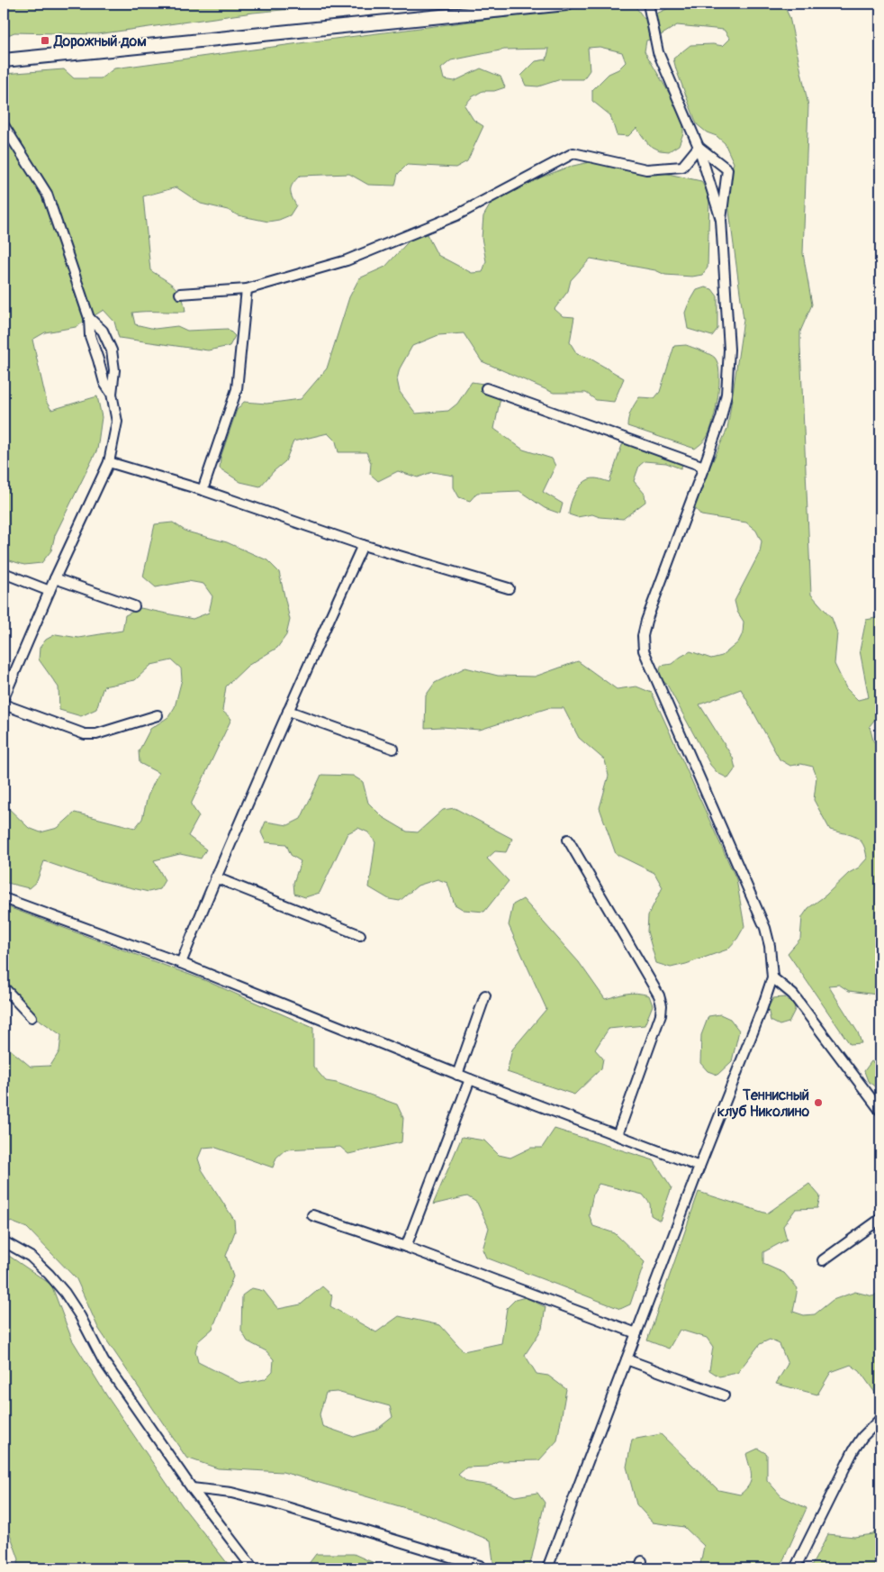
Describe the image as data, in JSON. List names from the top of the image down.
{
  "places": {
    "transit": ["Дорожный дом"],
    "other": ["Теннисный клуб Николино"]
  }
}
